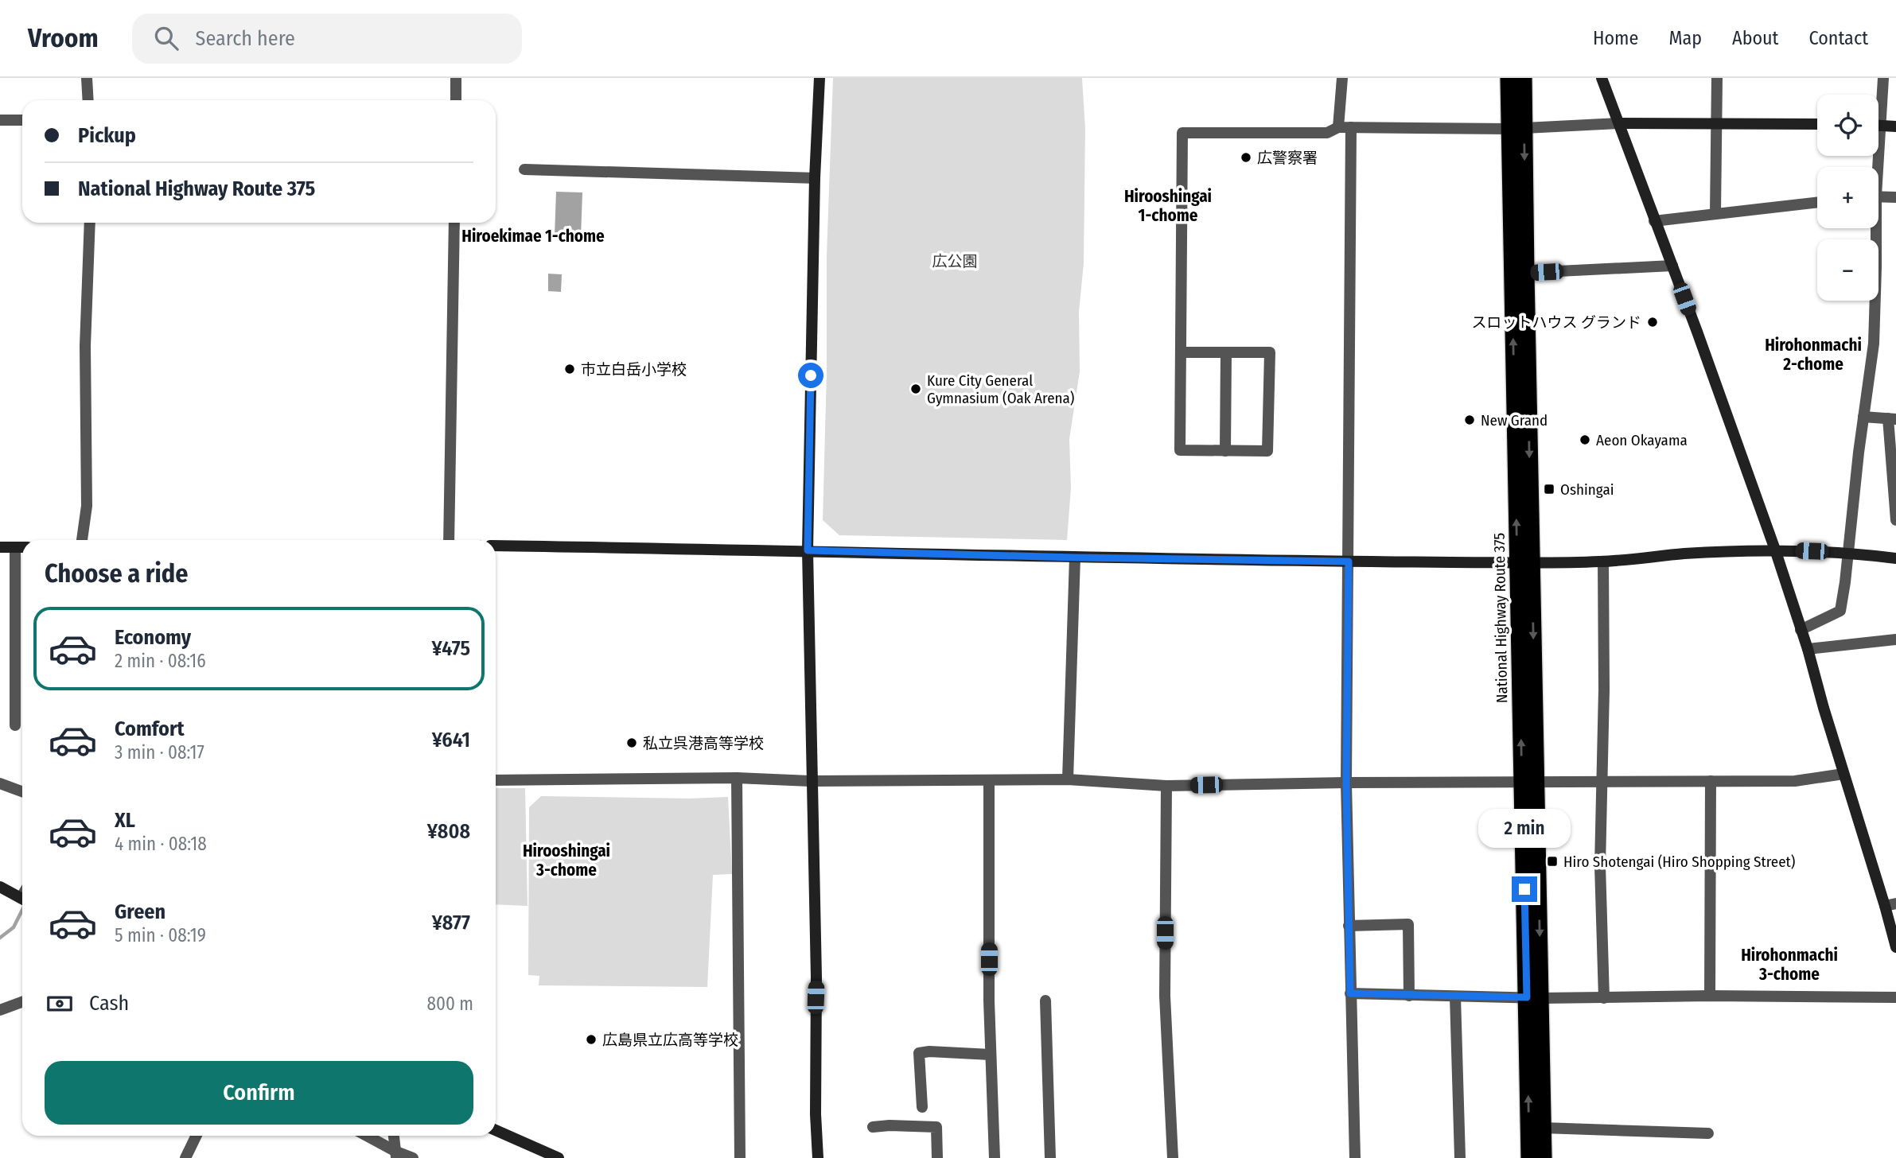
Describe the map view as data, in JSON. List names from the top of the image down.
{
  "streets": {
    "highway": ["National Highway Route 375"]
  },
  "districts": [
    "Hirooshingai 1-chome",
    "Hiroekimae 1-chome",
    "Hirohonmachi 2-chome",
    "Hirooshingai 3-chome",
    "Hirohonmachi 3-chome"
  ],
  "parks": ["広公園"],
  "places": {
    "other": [
      "広警察署",
      "スロットハウス グランド",
      "市立白岳小学校",
      "Kure City General Gymnasium (Oak Arena)",
      "New Grand",
      "Aeon Okayama",
      "私立呉港高等学校",
      "広島県立広高等学校"
    ],
    "transit": ["Oshingai", "Hiro Shotengai (Hiro Shopping Street)"]
  },
  "page": {
    "header": "Vroom",
    "search": "Search here",
    "nav": [
      "Home",
      "Map",
      "About",
      "Contact"
    ],
    "map_buttons": ["+", "−"],
    "banner": ["Pickup", "National Highway Route 375"],
    "heading": "Choose a ride",
    "list": [
      {
        "name": "Economy",
        "note": "2 min · 08:16",
        "value": "¥475"
      },
      {
        "name": "Comfort",
        "note": "3 min · 08:17",
        "value": "¥641"
      },
      {
        "name": "XL",
        "note": "4 min · 08:18",
        "value": "¥808"
      },
      {
        "name": "Green",
        "note": "5 min · 08:19",
        "value": "¥877"
      }
    ],
    "bubble": "2 min",
    "pay": ["Cash", "800 m"],
    "buttons": "Confirm"
  }
}
